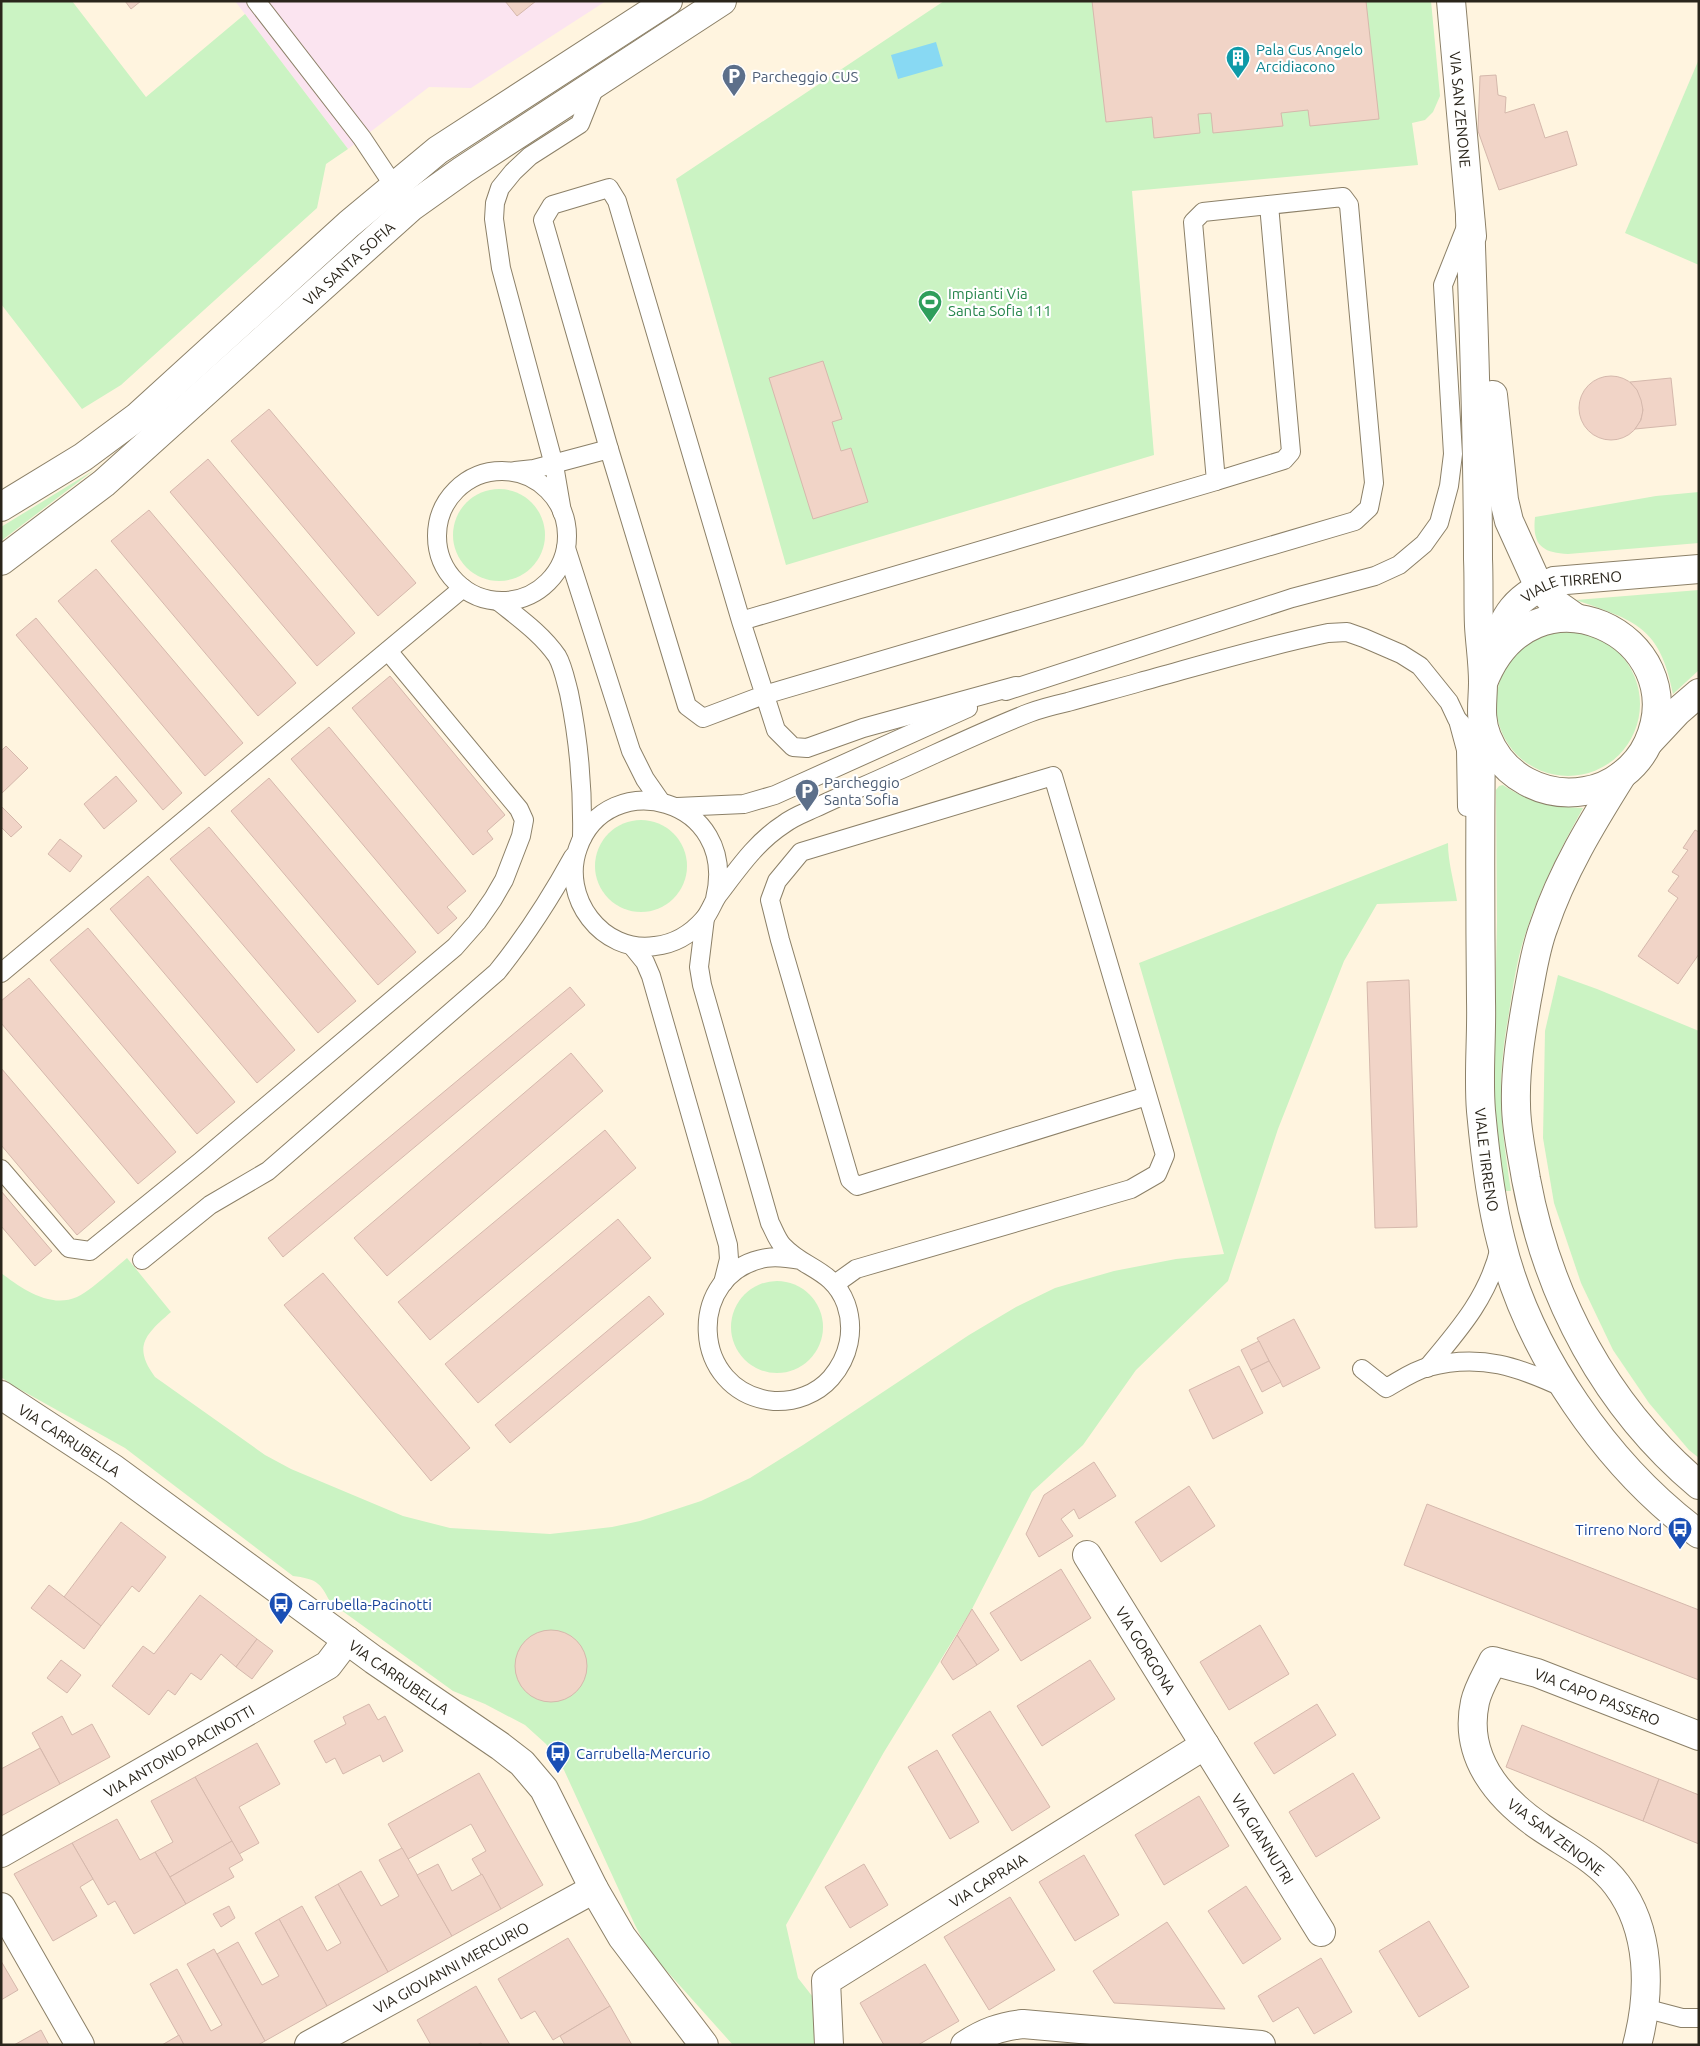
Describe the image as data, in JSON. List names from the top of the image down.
{
  "streets": {
    "street": [
      "VIA SAN ZENONE",
      "VIA SANTA SOFIA",
      "VIALE TIRRENO",
      "VIA CARRUBELLA",
      "VIA GORGONA",
      "VIA CAPO PASSERO",
      "VIA ANTONIO PACINOTTI",
      "VIA GIANNUTRI",
      "VIA CAPRAIA",
      "VIA GIOVANNI MERCURIO"
    ]
  },
  "crossings": [
    ["VIA SAN ZENONE", "VIA CAPO PASSERO"],
    ["VIA CARRUBELLA", "VIA ANTONIO PACINOTTI"],
    ["VIA CARRUBELLA", "VIA GIOVANNI MERCURIO"],
    ["VIA GORGONA", "VIA GIANNUTRI"],
    ["VIA GORGONA", "VIA CAPRAIA"],
    ["VIA GIANNUTRI", "VIA CAPRAIA"]
  ],
  "places": {
    "building": ["Pala Cus Angelo Arcidiacono"],
    "parking": ["Parcheggio CUS", "Parcheggio Santa Sofia"],
    "sports": ["Impianti Via Santa Sofia 111"],
    "bus stop": ["Tirreno Nord", "Carrubella-Pacinotti", "Carrubella-Mercurio"]
  }
}
